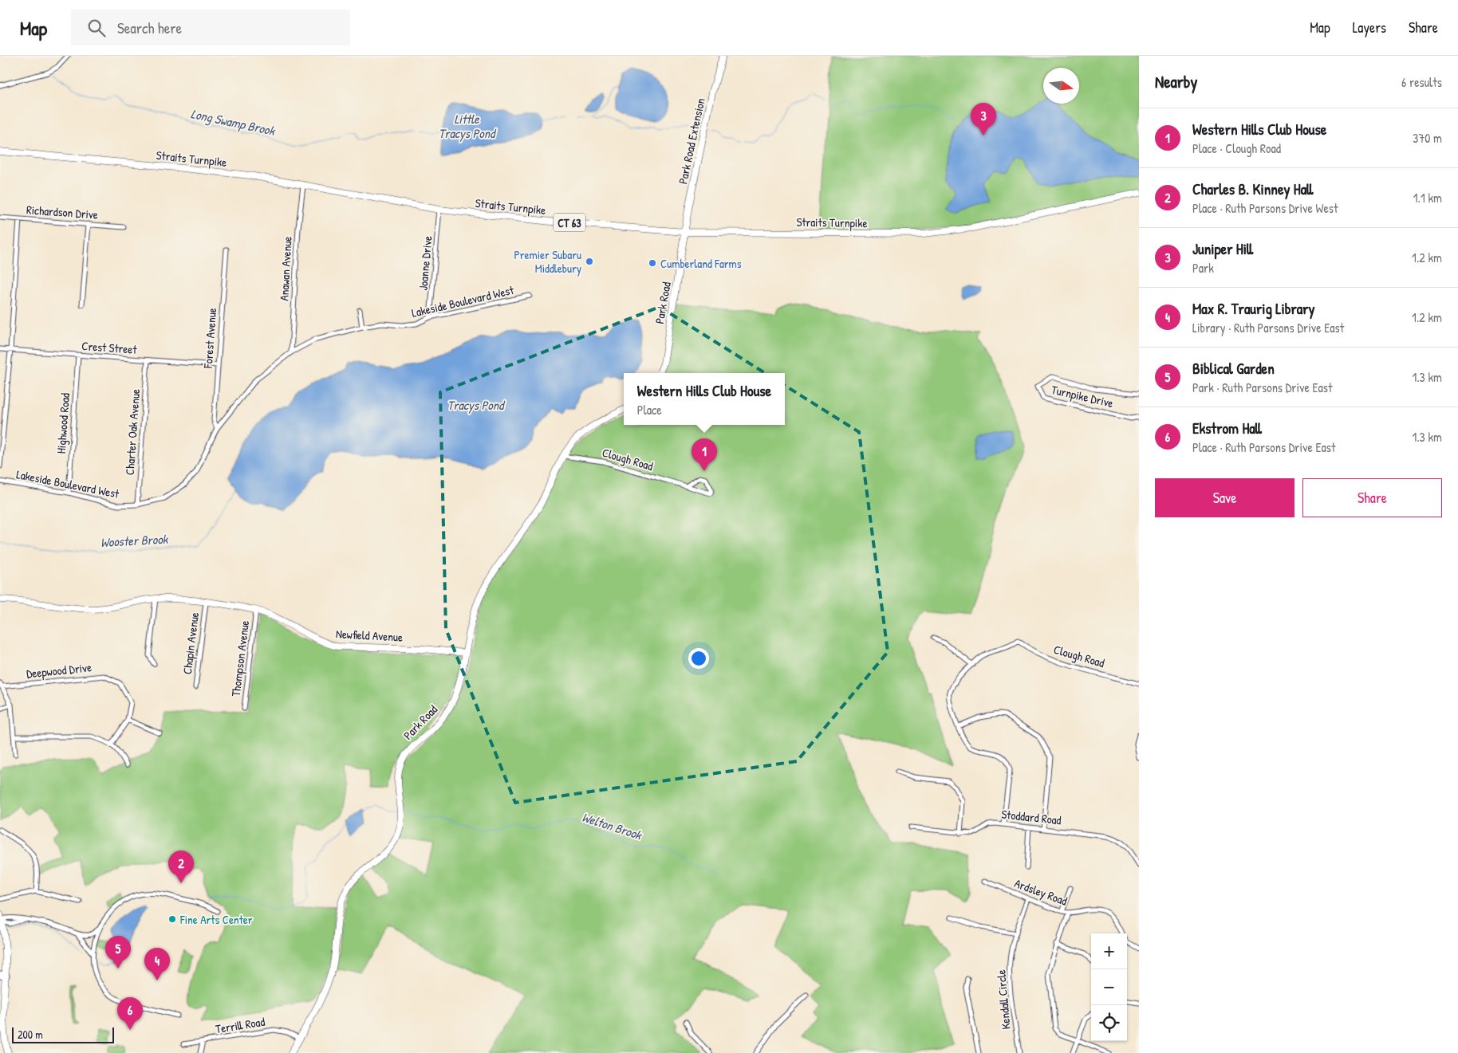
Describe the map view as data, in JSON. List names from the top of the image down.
{
  "streets": {
    "main road": [
      "Park Road Extension",
      "Straits Turnpike",
      "CT 63",
      "Park Road",
      "Newfield Avenue"
    ],
    "street": [
      "Richardson Drive",
      "Joanne Drive",
      "Anawan Avenue",
      "Lakeside Boulevard West",
      "Forest Avenue",
      "Crest Street",
      "Turnpike Drive",
      "Highwood Road",
      "Charter Oak Avenue",
      "Clough Road",
      "Chapin Avenue",
      "Thompson Avenue",
      "Deepwood Drive",
      "Stoddard Road",
      "Ardsley Road",
      "Kendall Circle",
      "Terrill Road"
    ]
  },
  "crossings": [
    ["Park Road Extension", "Straits Turnpike"],
    ["Park Road Extension", "Park Road"],
    ["Straits Turnpike", "Joanne Drive"],
    ["Straits Turnpike", "Anawan Avenue"],
    ["Straits Turnpike", "Park Road"],
    ["Joanne Drive", "Lakeside Boulevard West"],
    ["Anawan Avenue", "Lakeside Boulevard West"],
    ["Lakeside Boulevard West", "Forest Avenue"],
    ["Lakeside Boulevard West", "Highwood Road"],
    ["Lakeside Boulevard West", "Charter Oak Avenue"],
    ["Park Road", "Clough Road"],
    ["Park Road", "Newfield Avenue"],
    ["Park Road", "Terrill Road"],
    ["Forest Avenue", "Crest Street"],
    ["Crest Street", "Highwood Road"],
    ["Crest Street", "Charter Oak Avenue"],
    ["Newfield Avenue", "Chapin Avenue"],
    ["Newfield Avenue", "Thompson Avenue"],
    ["Ardsley Road", "Kendall Circle"]
  ],
  "water": [
    "Little Tracys Pond",
    "Long Swamp Brook",
    "Tracys Pond",
    "Wooster Brook",
    "Welton Brook"
  ],
  "places": ["Premier Subaru Middlebury", "Cumberland Farms", "Fine Arts Center"],
  "scale_bar": "200 m",
  "north": "right",
  "page": {
    "header": "Map",
    "search": "Search here",
    "nav": ["Map", "Layers", "Share"],
    "heading": ["Nearby", "6 results"],
    "pins": [
      "3",
      "1",
      "2",
      "5",
      "4",
      "6"
    ],
    "list": [
      {
        "mark": "1",
        "name": "Western Hills Club House",
        "note": "Place · Clough Road",
        "value": "370 m"
      },
      {
        "mark": "2",
        "name": "Charles B. Kinney Hall",
        "note": "Place · Ruth Parsons Drive West",
        "value": "1.1 km"
      },
      {
        "mark": "3",
        "name": "Juniper Hill",
        "note": "Park",
        "value": "1.2 km"
      },
      {
        "mark": "4",
        "name": "Max R. Traurig Library",
        "note": "Library · Ruth Parsons Drive East",
        "value": "1.2 km"
      },
      {
        "mark": "5",
        "name": "Biblical Garden",
        "note": "Park · Ruth Parsons Drive East",
        "value": "1.3 km"
      },
      {
        "mark": "6",
        "name": "Ekstrom Hall",
        "note": "Place · Ruth Parsons Drive East",
        "value": "1.3 km"
      }
    ],
    "popup": ["Western Hills Club House", "Place"],
    "buttons": ["Save", "Share"],
    "map_buttons": ["+", "−"],
    "scale": "200 m"
  }
}
